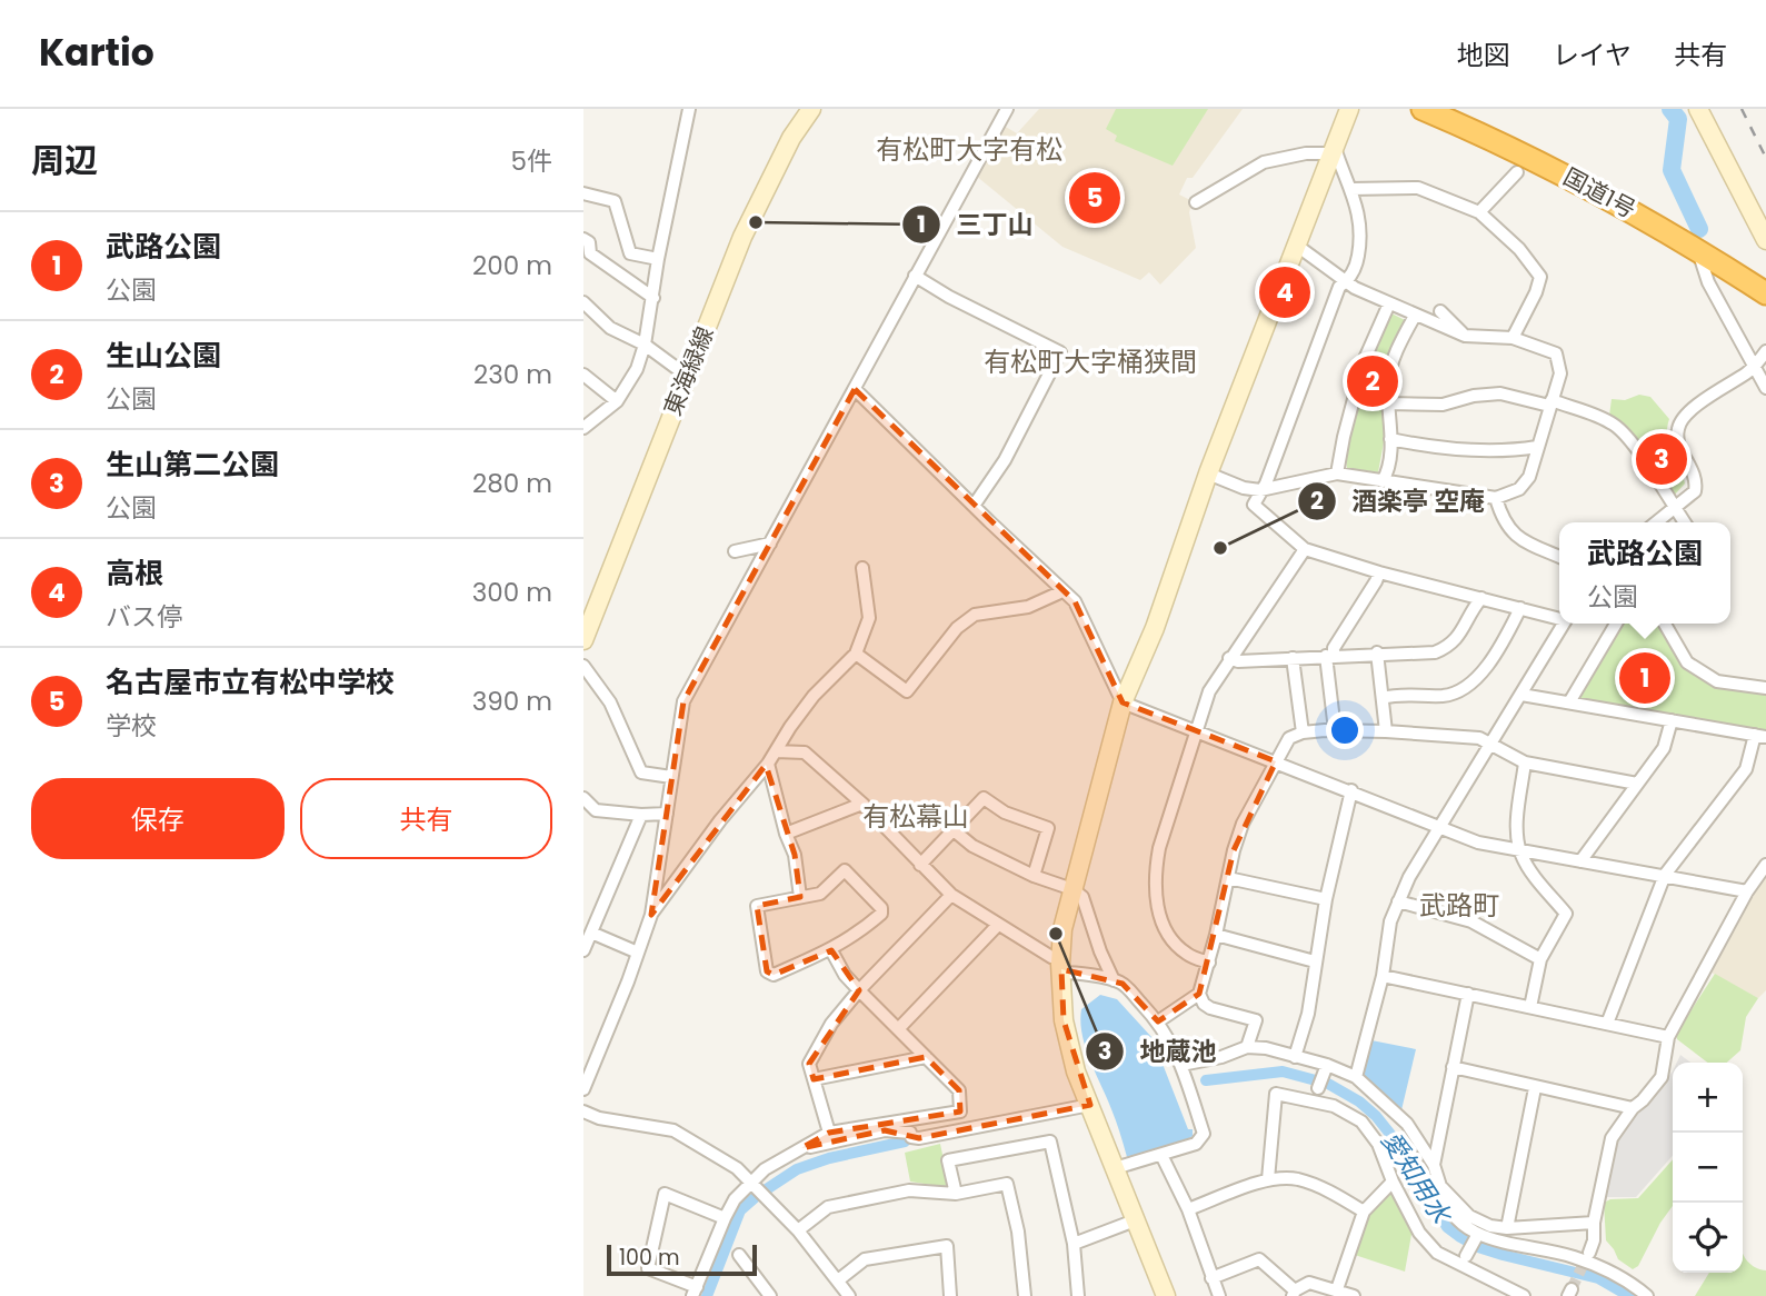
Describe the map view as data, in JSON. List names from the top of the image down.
{
  "streets": {
    "highway": ["国道1号"],
    "street": ["東海緑線"]
  },
  "districts": [
    "有松町大字有松",
    "有松町大字桶狭間",
    "有松幕山",
    "武路町"
  ],
  "water": ["愛知用水"],
  "places": ["三丁山", "酒楽亭 空庵", "地蔵池"],
  "scale_bar": "100 m",
  "page": {
    "header": "Kartio",
    "nav": ["地図", "レイヤ", "共有"],
    "heading": ["周辺", "5件"],
    "pins": [
      "5",
      "4",
      "2",
      "3",
      "1"
    ],
    "list": [
      {
        "mark": "1",
        "name": "武路公園",
        "note": "公園",
        "value": "200 m"
      },
      {
        "mark": "2",
        "name": "生山公園",
        "note": "公園",
        "value": "230 m"
      },
      {
        "mark": "3",
        "name": "生山第二公園",
        "note": "公園",
        "value": "280 m"
      },
      {
        "mark": "4",
        "name": "高根",
        "note": "バス停",
        "value": "300 m"
      },
      {
        "mark": "5",
        "name": "名古屋市立有松中学校",
        "note": "学校",
        "value": "390 m"
      }
    ],
    "popup": ["武路公園", "公園"],
    "buttons": ["保存", "共有"],
    "map_buttons": ["+", "−"],
    "scale": "100 m"
  }
}
